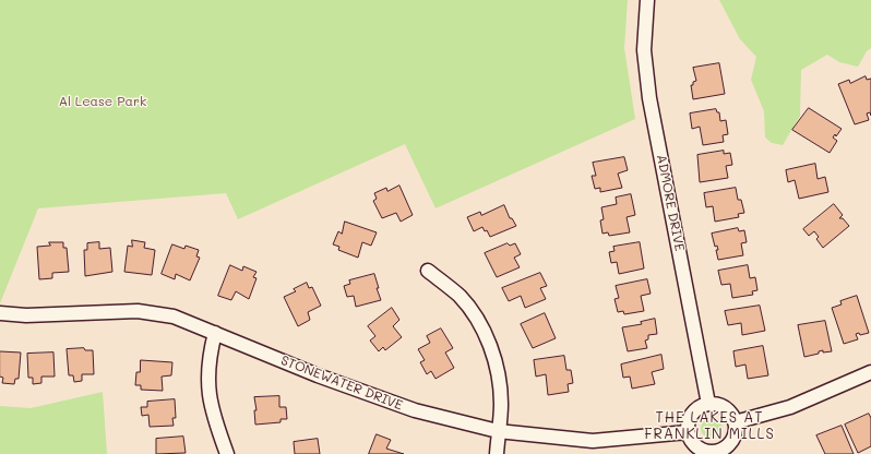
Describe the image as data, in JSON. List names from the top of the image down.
{
  "streets": {
    "street": ["ADMORE DRIVE", "STONEWATER DRIVE"]
  },
  "crossings": [
    ["ADMORE DRIVE", "STONEWATER DRIVE"]
  ],
  "districts": ["THE LAKES AT FRANKLIN MILLS"],
  "parks": ["Al Lease Park"]
}
